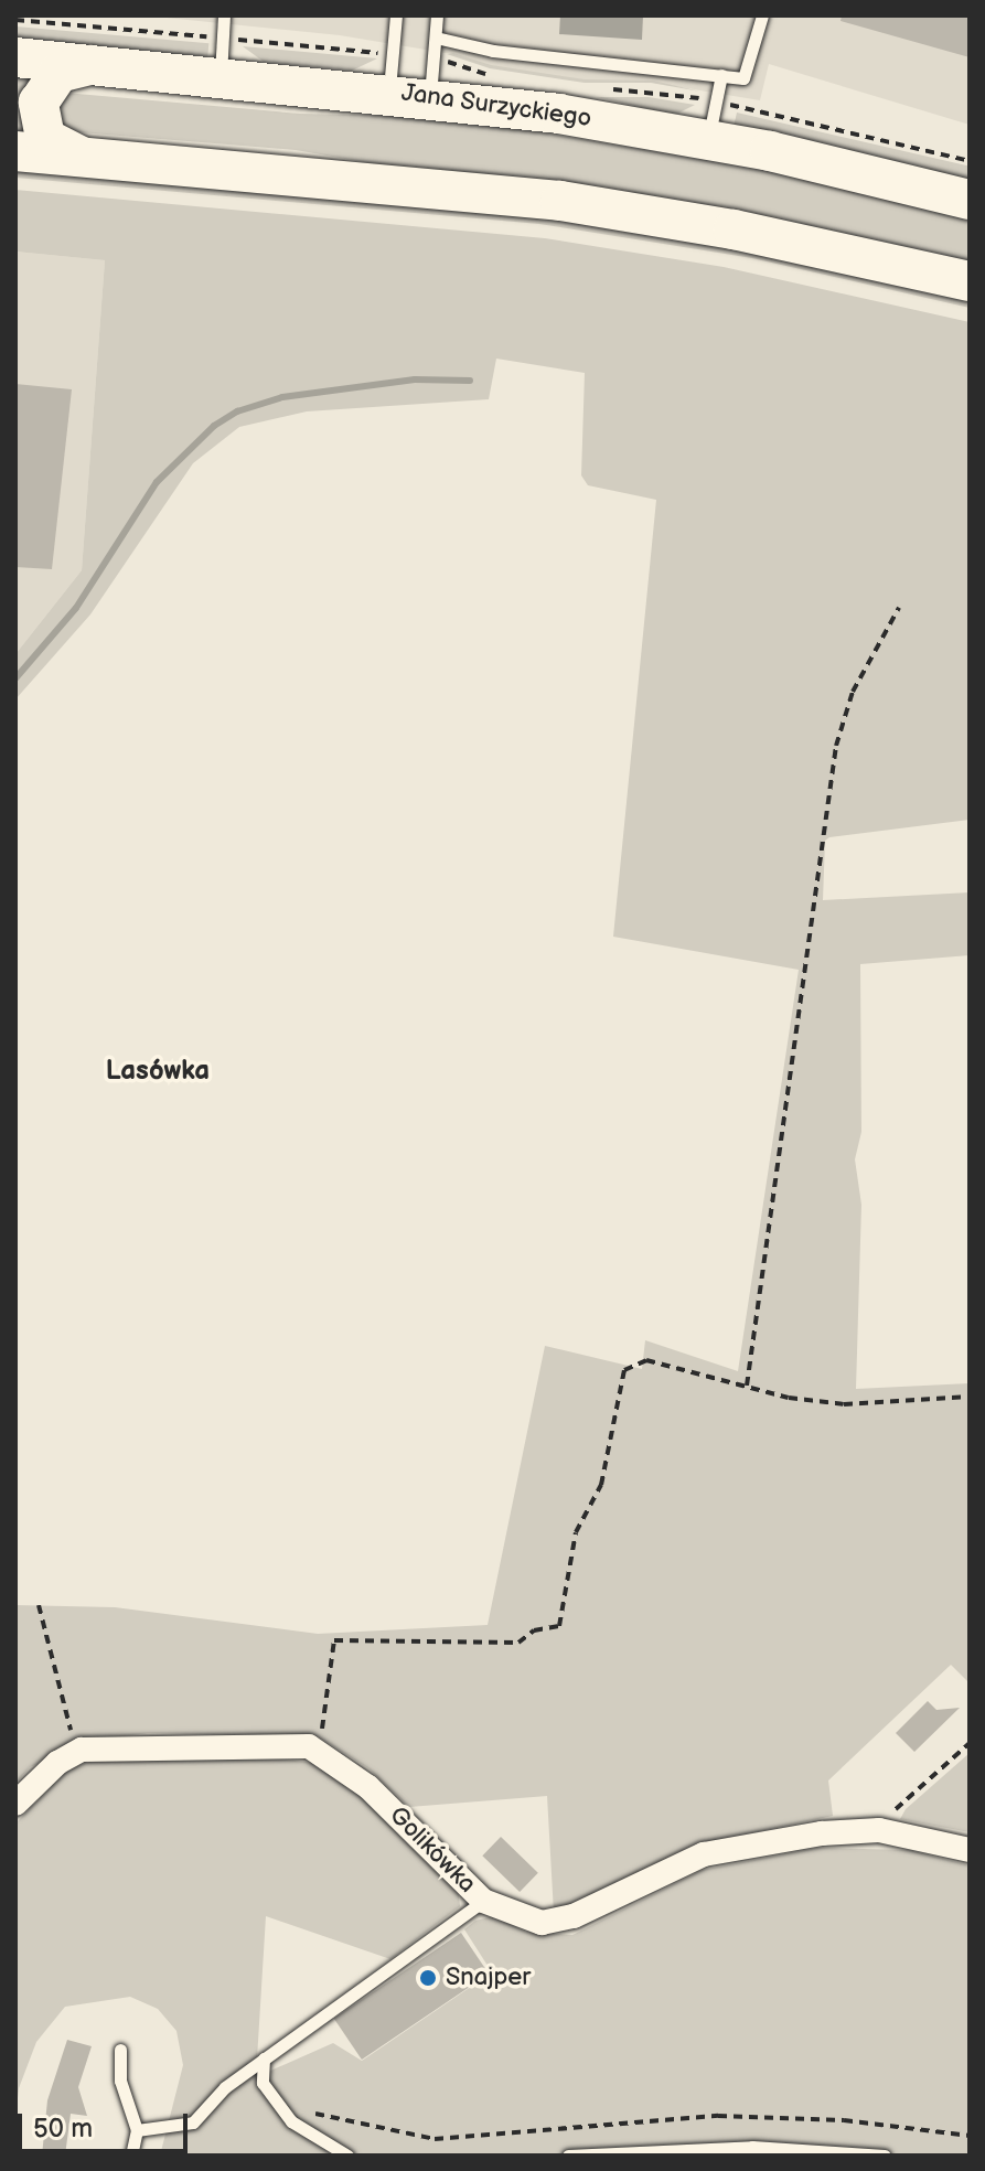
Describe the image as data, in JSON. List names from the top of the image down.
{
  "streets": {
    "main road": ["Jana Surzyckiego"],
    "street": ["Golikówka"]
  },
  "districts": ["Lasówka"],
  "places": ["Snajper"],
  "scale_bar": "50 m"
}
